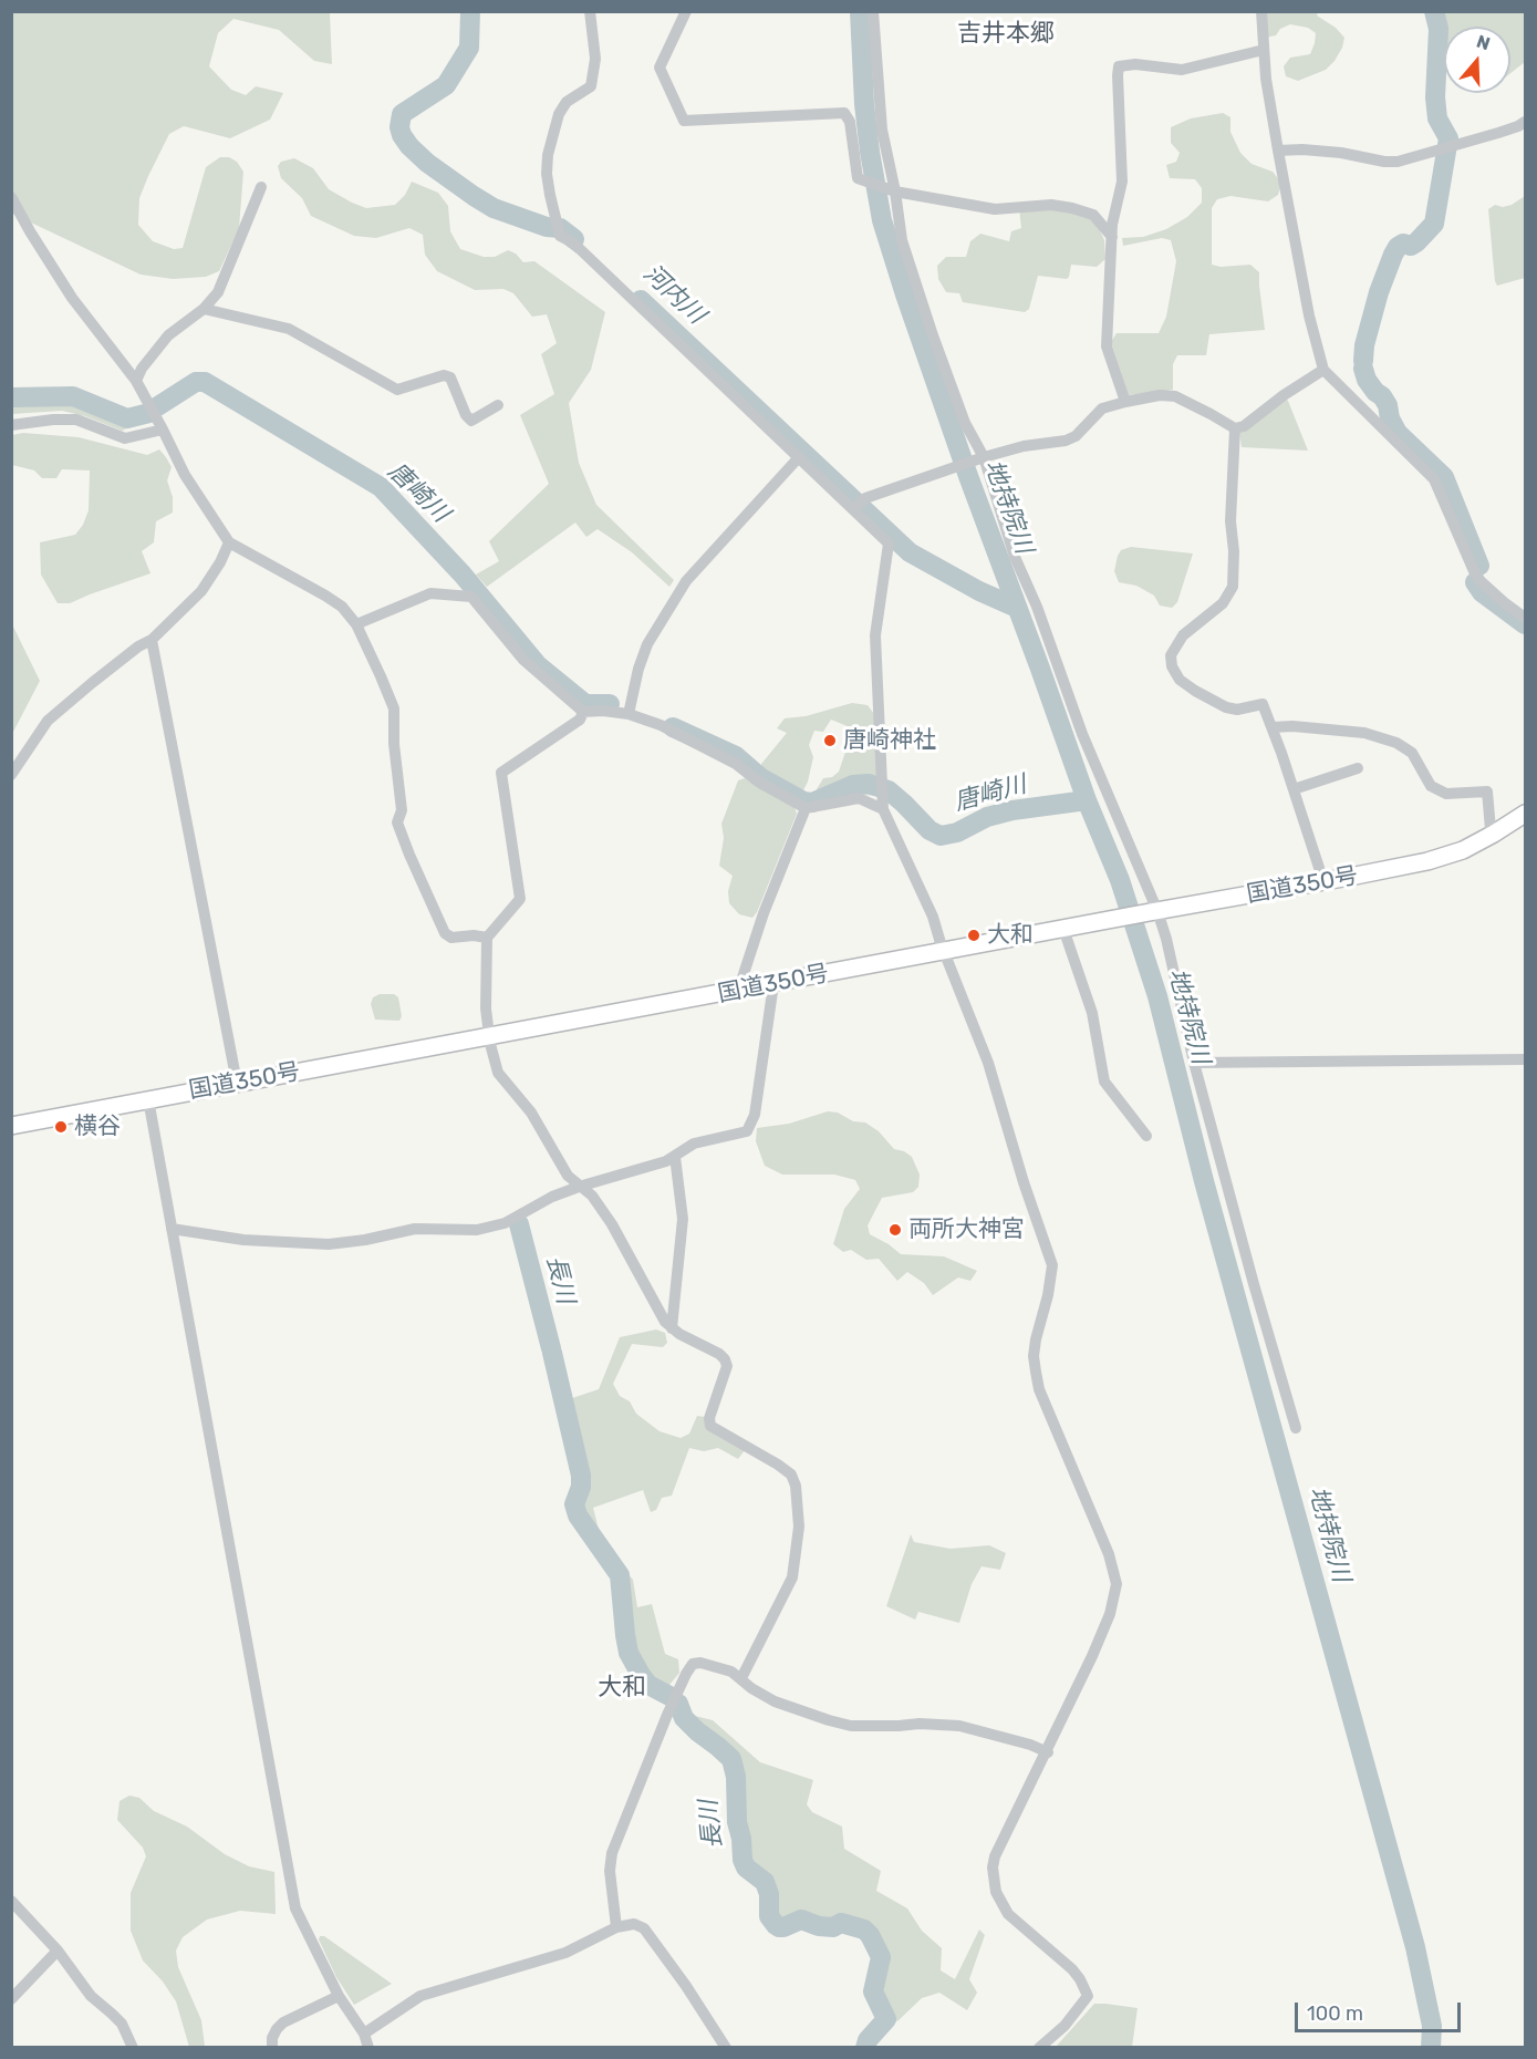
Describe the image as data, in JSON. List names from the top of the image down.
{
  "streets": {
    "highway": ["国道350号"]
  },
  "districts": ["吉井本郷", "大和"],
  "water": [
    "河内川",
    "唐崎川",
    "地持院川",
    "長川"
  ],
  "places": [
    "唐崎神社",
    "大和",
    "横谷",
    "両所大神宮"
  ],
  "scale_bar": "100 m",
  "north": "top"
}
